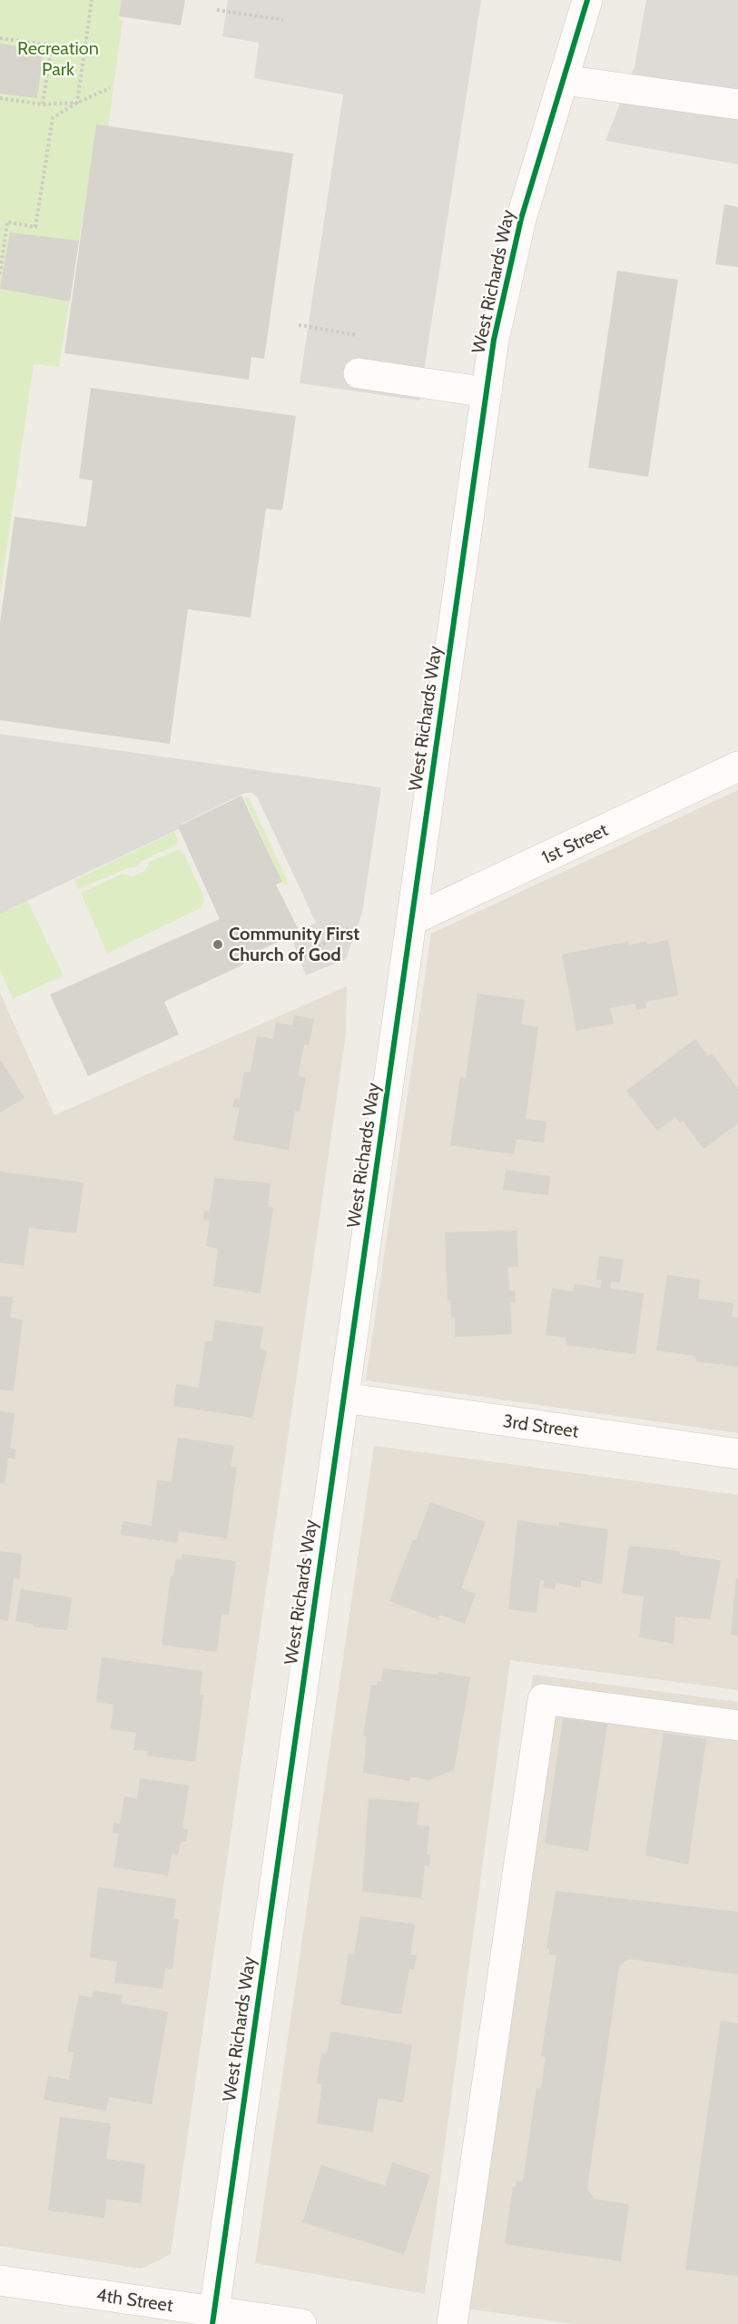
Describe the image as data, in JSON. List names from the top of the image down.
{
  "streets": {
    "street": [
      "West Richards Way",
      "1st Street",
      "3rd Street",
      "4th Street"
    ]
  },
  "crossings": [
    ["West Richards Way", "1st Street"],
    ["West Richards Way", "3rd Street"],
    ["West Richards Way", "4th Street"]
  ],
  "parks": ["Recreation Park"],
  "places": ["Community First Church of God"]
}
